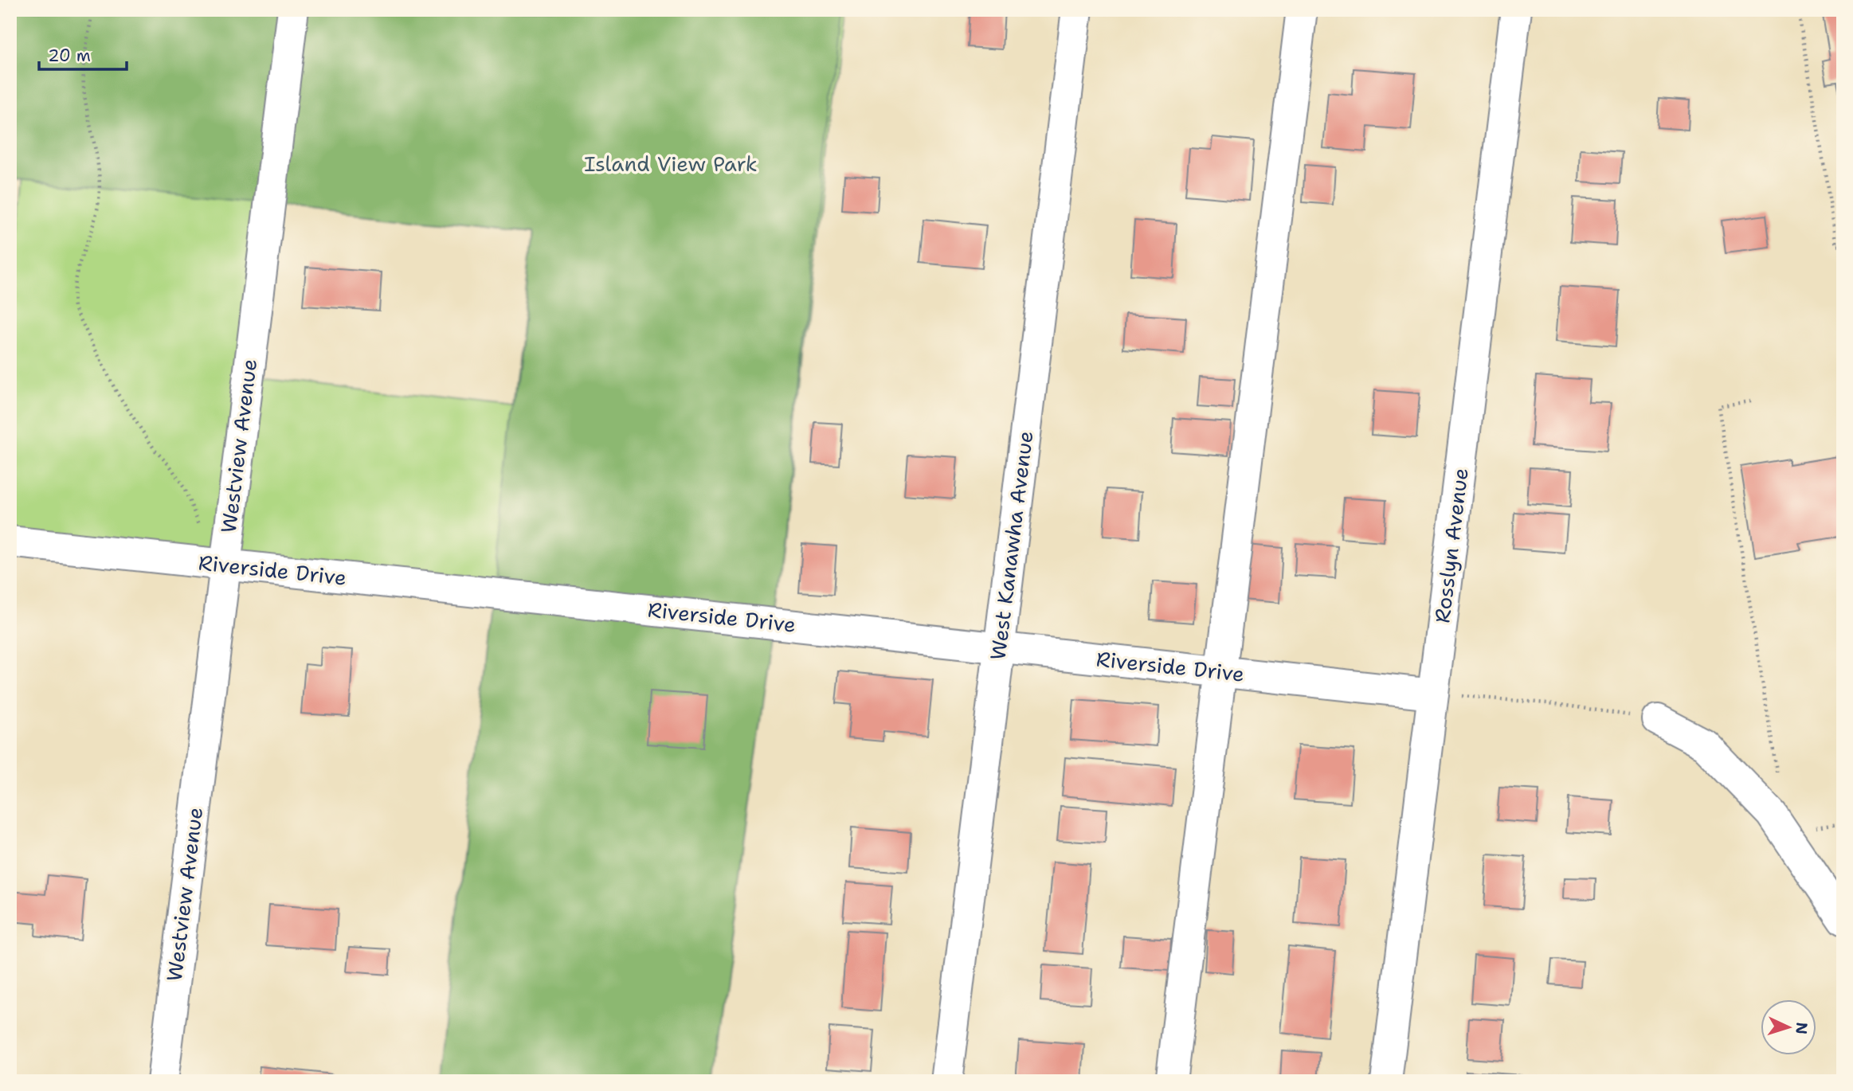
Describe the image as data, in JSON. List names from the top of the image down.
{
  "streets": {
    "street": [
      "Westview Avenue",
      "West Kanawha Avenue",
      "Rosslyn Avenue",
      "Riverside Drive"
    ]
  },
  "crossings": [
    ["Westview Avenue", "Riverside Drive"],
    ["West Kanawha Avenue", "Riverside Drive"],
    ["Rosslyn Avenue", "Riverside Drive"]
  ],
  "parks": ["Island View Park"],
  "scale_bar": "20 m",
  "north": "right"
}
